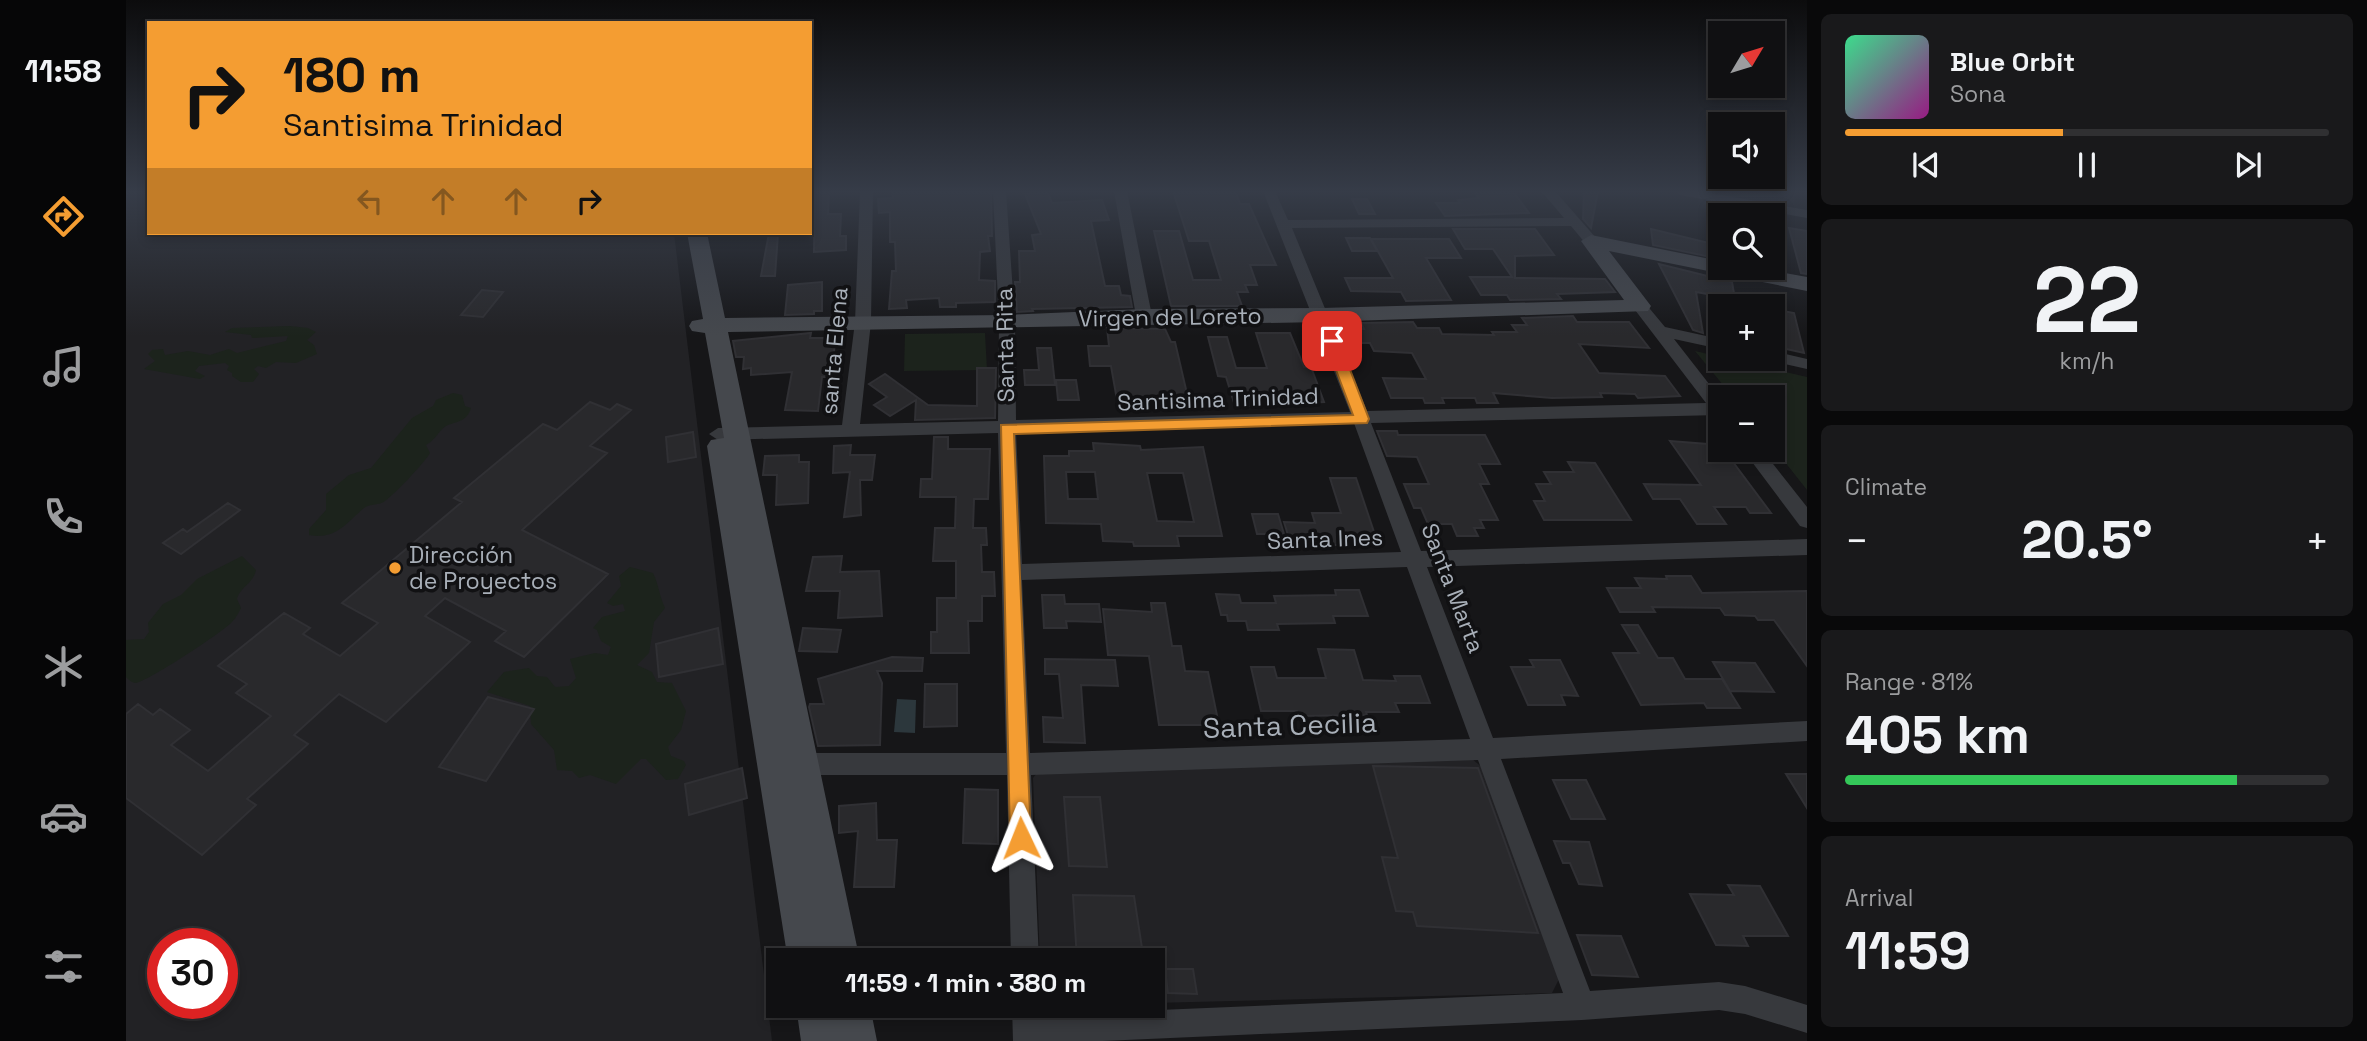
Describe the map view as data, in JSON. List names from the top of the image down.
{
  "streets": {
    "street": [
      "Virgen de Loreto",
      "Santa Rita",
      "santa Elena",
      "Santisima Trinidad",
      "Santa Ines",
      "Santa Marta",
      "Santa Cecilia"
    ]
  },
  "crossings": [
    ["Virgen de Loreto", "Santa Rita"],
    ["Virgen de Loreto", "santa Elena"],
    ["Virgen de Loreto", "Santa Marta"],
    ["Santa Rita", "Santisima Trinidad"],
    ["Santa Rita", "Santa Ines"],
    ["Santa Rita", "Santa Cecilia"],
    ["santa Elena", "Santisima Trinidad"],
    ["Santisima Trinidad", "Santa Marta"],
    ["Santa Ines", "Santa Marta"],
    ["Santa Marta", "Santa Cecilia"]
  ],
  "places": ["Dirección de Proyectos"],
  "north": "top right",
  "page": {
    "tabs": "11:58",
    "map_buttons": ["+", "−"],
    "turn": ["180 m", "Santisima Trinidad"],
    "song": ["Blue Orbit", "Sona"],
    "tile": [
      ["22", "km/h"],
      "Climate",
      ["Range · 81%", "405 km"],
      ["Arrival", "11:59"]
    ],
    "heat": ["−", "20.5°", "+"],
    "limit": "30",
    "trip": "11:59 · 1 min · 380 m"
  }
}
